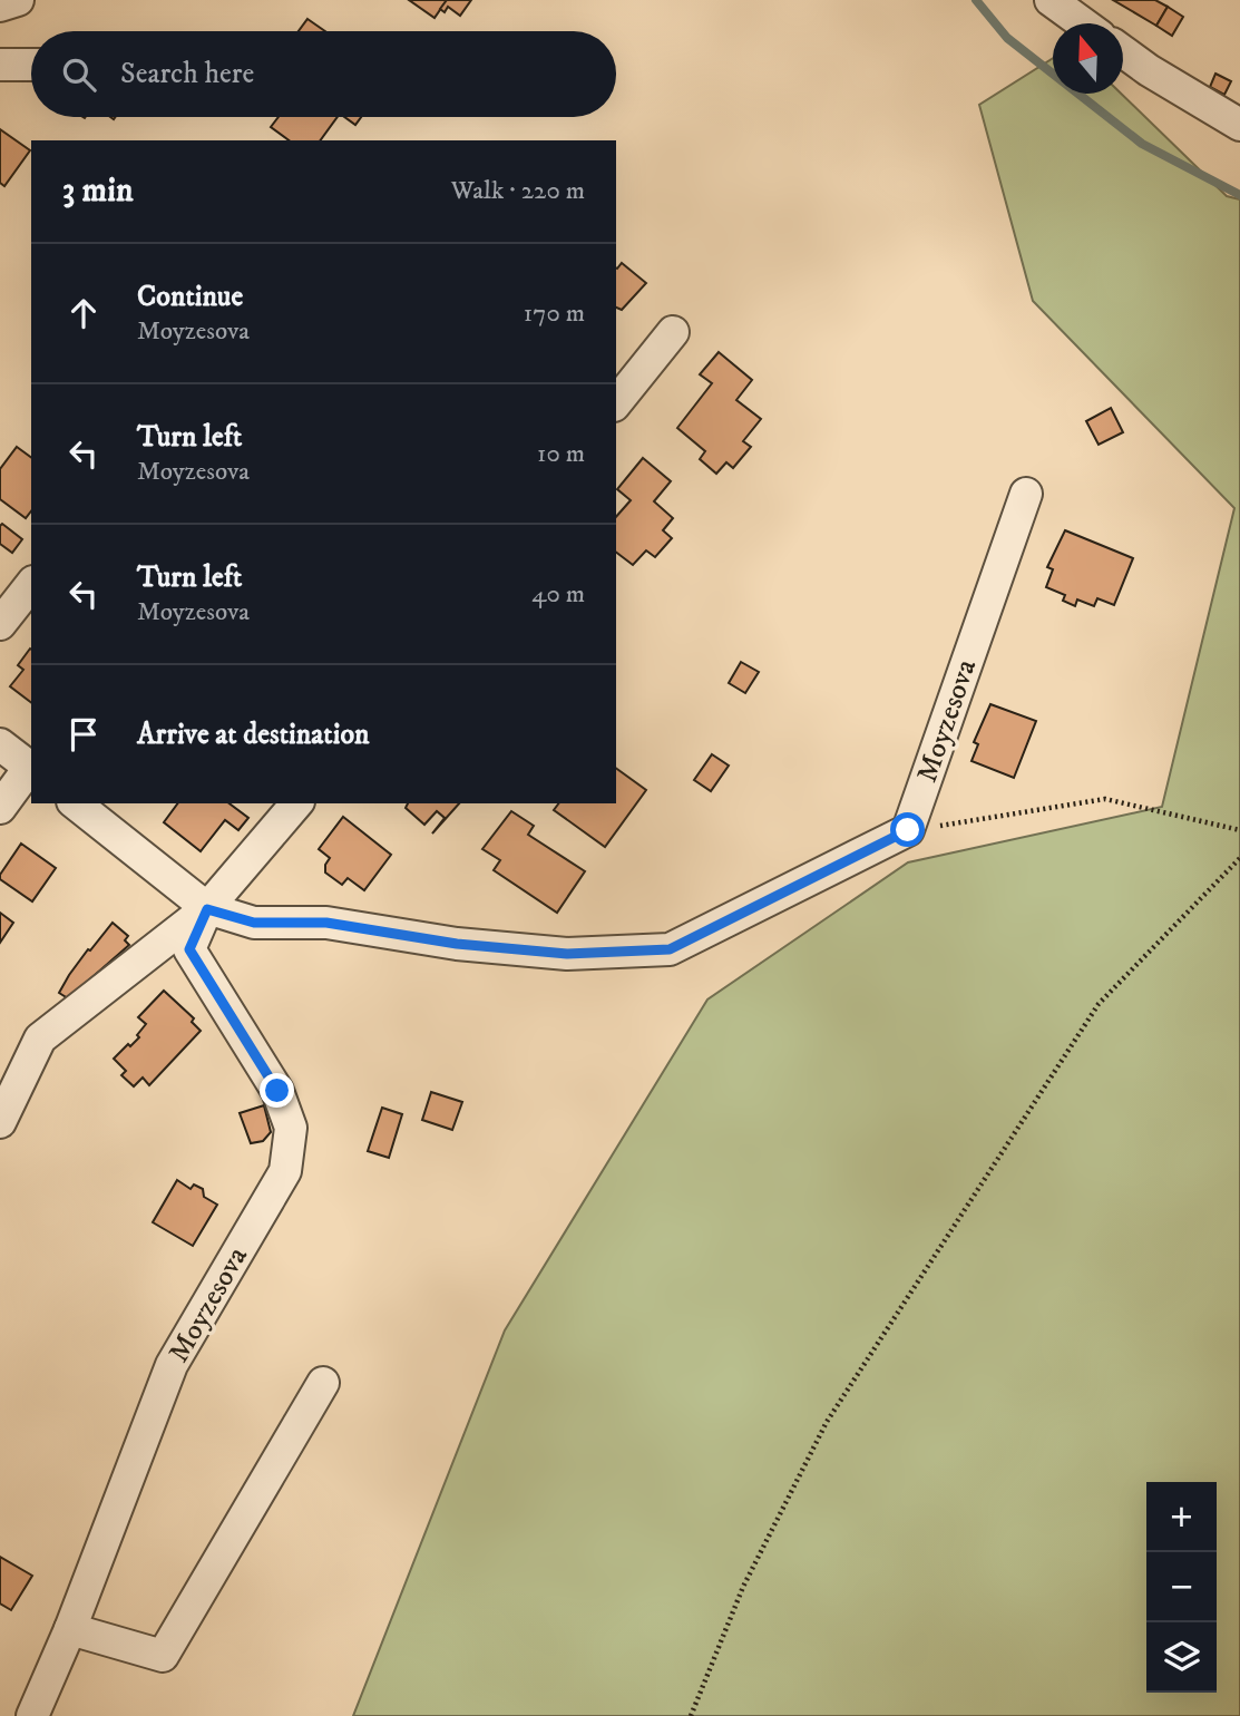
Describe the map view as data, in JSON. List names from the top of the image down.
{
  "streets": {
    "street": ["Moyzesova"]
  },
  "north": "top",
  "page": {
    "search": "Search here",
    "heading": ["3 min", "Walk · 220 m"],
    "list": [
      ["Continue", "Moyzesova", "170 m"],
      ["Turn left", "Moyzesova", "10 m"],
      ["Turn left", "Moyzesova", "40 m"],
      "Arrive at destination"
    ],
    "map_buttons": ["+", "−"]
  }
}
